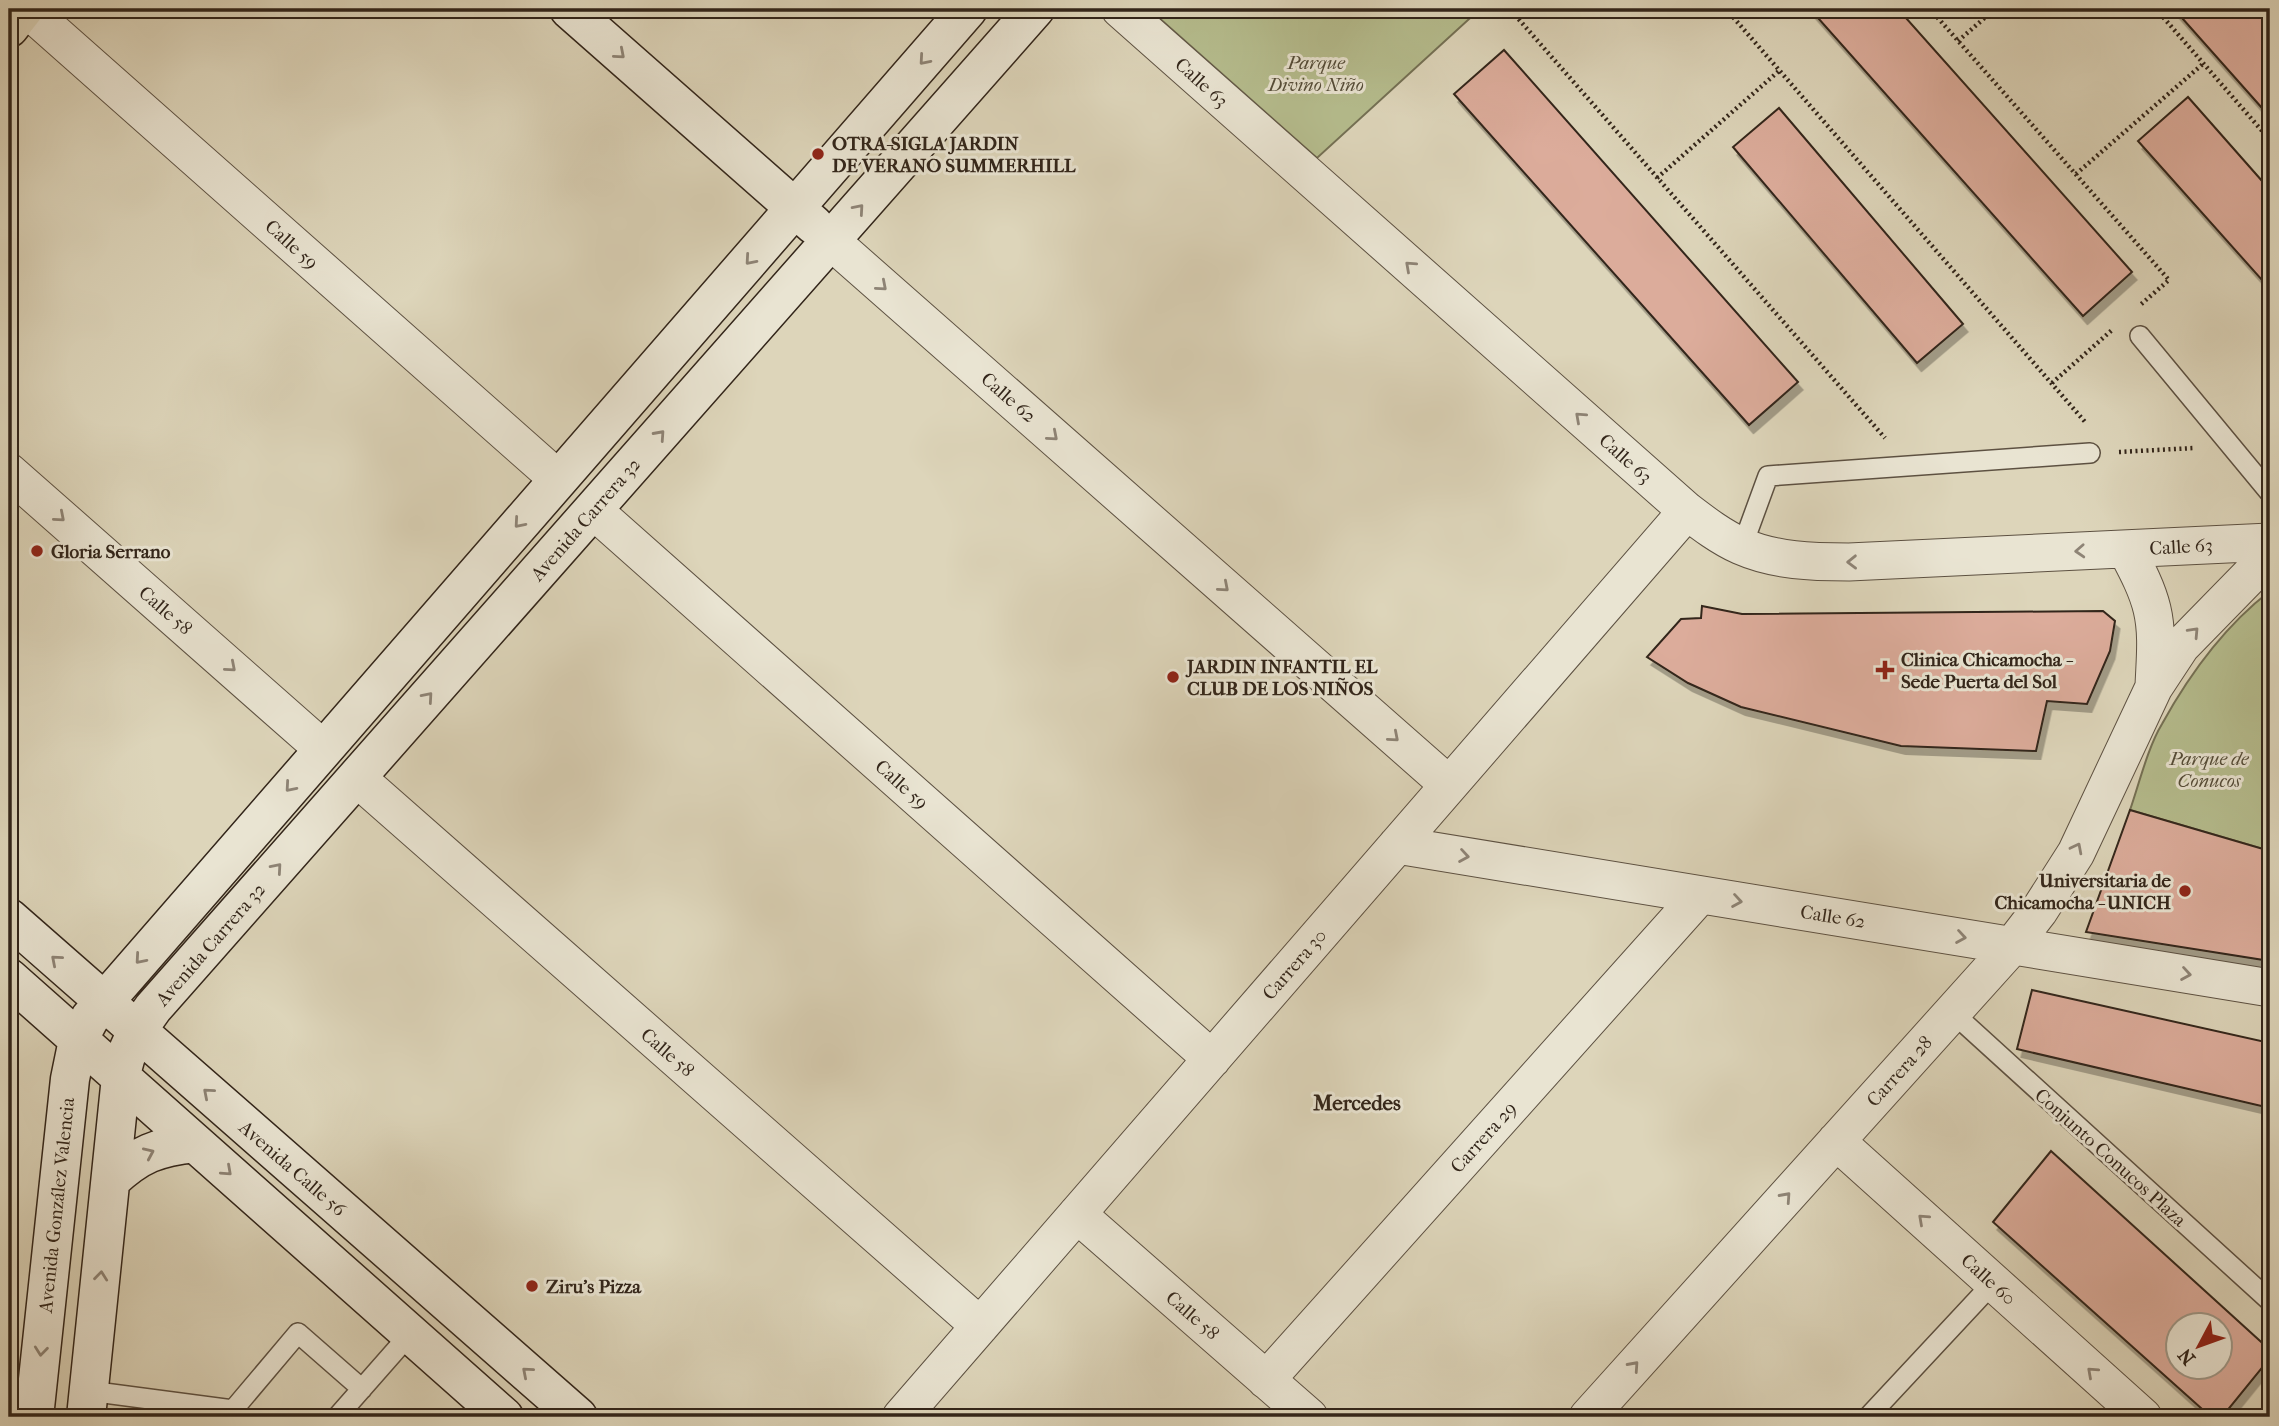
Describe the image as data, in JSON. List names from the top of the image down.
{
  "streets": {
    "street": [
      "Calle 63",
      "Calle 59",
      "Calle 62",
      "Avenida Carrera 32",
      "Calle 58",
      "Carrera 30",
      "Carrera 28",
      "Carrera 29",
      "Avenida Calle 56",
      "Avenida González Valencia",
      "Calle 60"
    ],
    "lane": ["Conjunto Conucos Plaza"]
  },
  "crossings": [
    ["Calle 63", "Carrera 30"],
    ["Calle 63", "Carrera 28"],
    ["Calle 59", "Avenida Carrera 32"],
    ["Calle 59", "Carrera 30"],
    ["Calle 62", "Avenida Carrera 32"],
    ["Calle 62", "Carrera 30"],
    ["Calle 62", "Carrera 28"],
    ["Calle 62", "Carrera 29"],
    ["Avenida Carrera 32", "Calle 58"],
    ["Avenida Carrera 32", "Avenida Calle 56"],
    ["Calle 58", "Carrera 30"],
    ["Calle 58", "Carrera 29"],
    ["Carrera 28", "Conjunto Conucos Plaza"],
    ["Carrera 28", "Calle 60"],
    ["Avenida Calle 56", "Avenida González Valencia"]
  ],
  "one_way": [
    "Calle 63",
    "Calle 62",
    "Carrera 28",
    "Calle 60"
  ],
  "districts": ["Mercedes"],
  "parks": ["Parque Divino Niño", "Parque de Conucos"],
  "places": {
    "other": [
      "OTRA-SIGLA JARDIN DE VERANO SUMMERHILL",
      "Gloria Serrano",
      "JARDIN INFANTIL EL CLUB DE LOS NIÑOS",
      "Universitaria de Chicamocha - UNICH",
      "Ziru’s Pizza"
    ],
    "health": ["Clinica Chicamocha - Sede Puerta del Sol"]
  },
  "north": "bottom left"
}
